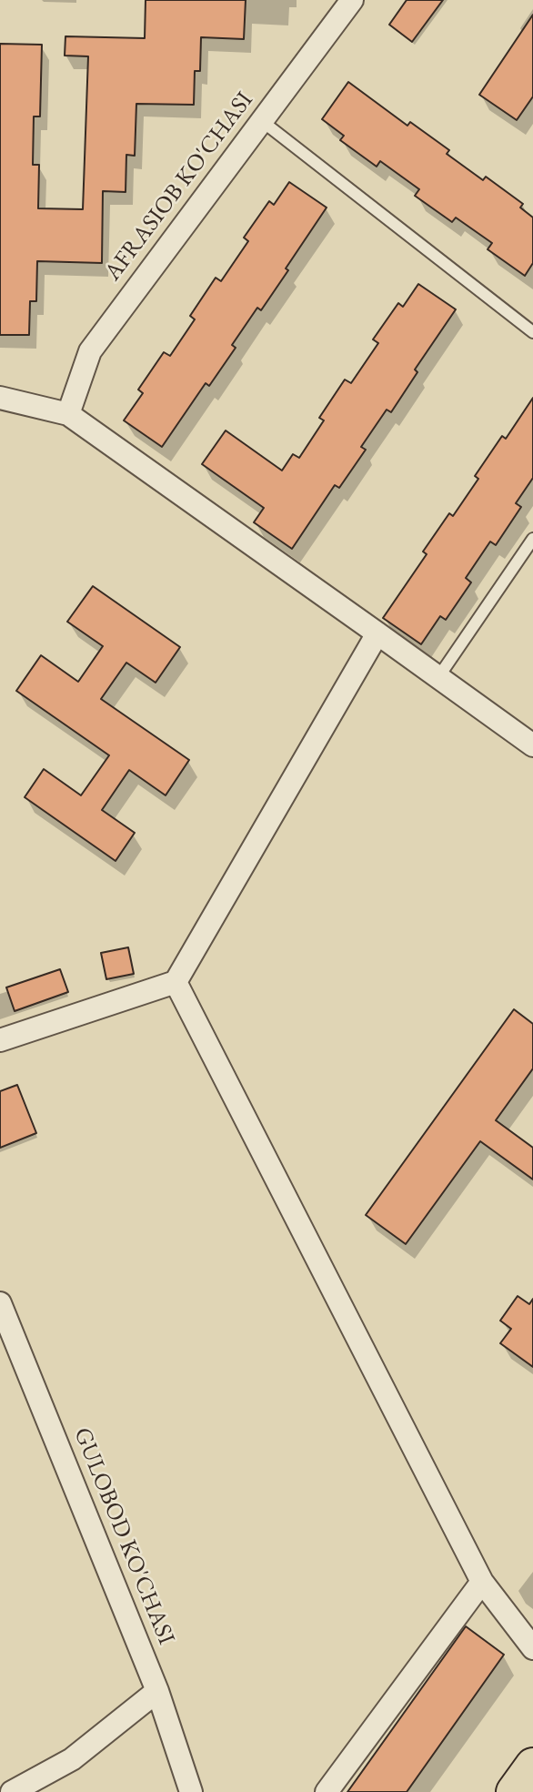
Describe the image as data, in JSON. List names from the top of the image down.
{
  "streets": {
    "street": ["AFRASIOB KO'CHASI", "GULOBOD KO'CHASI"]
  }
}
